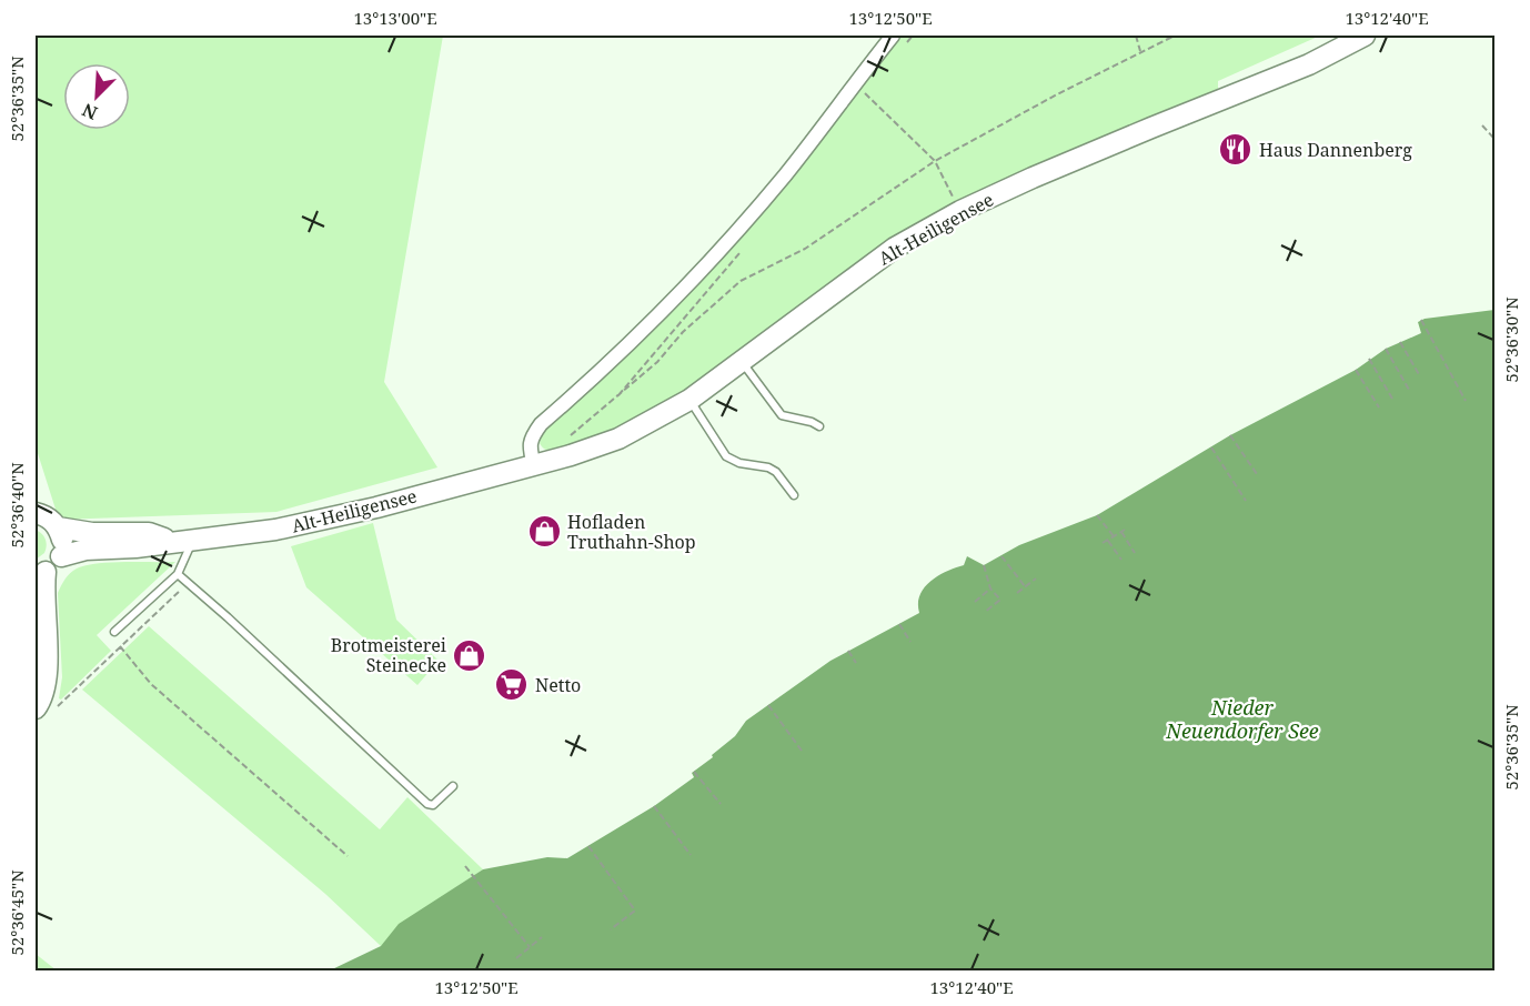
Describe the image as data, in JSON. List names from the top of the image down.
{
  "streets": {
    "main road": ["Alt-Heiligensee"]
  },
  "water": ["Nieder Neuendorfer See"],
  "places": {
    "restaurant": ["Haus Dannenberg"],
    "shop": ["Hofladen Truthahn-Shop", "Brotmeisterei Steinecke"],
    "supermarket": ["Netto"]
  },
  "north": "bottom left",
  "coordinates": [
    "13°13'00\"E",
    "13°12'50\"E",
    "13°12'40\"E",
    "52°36'35\"N",
    "52°36'30\"N",
    "52°36'40\"N",
    "52°36'45\"N"
  ]
}
